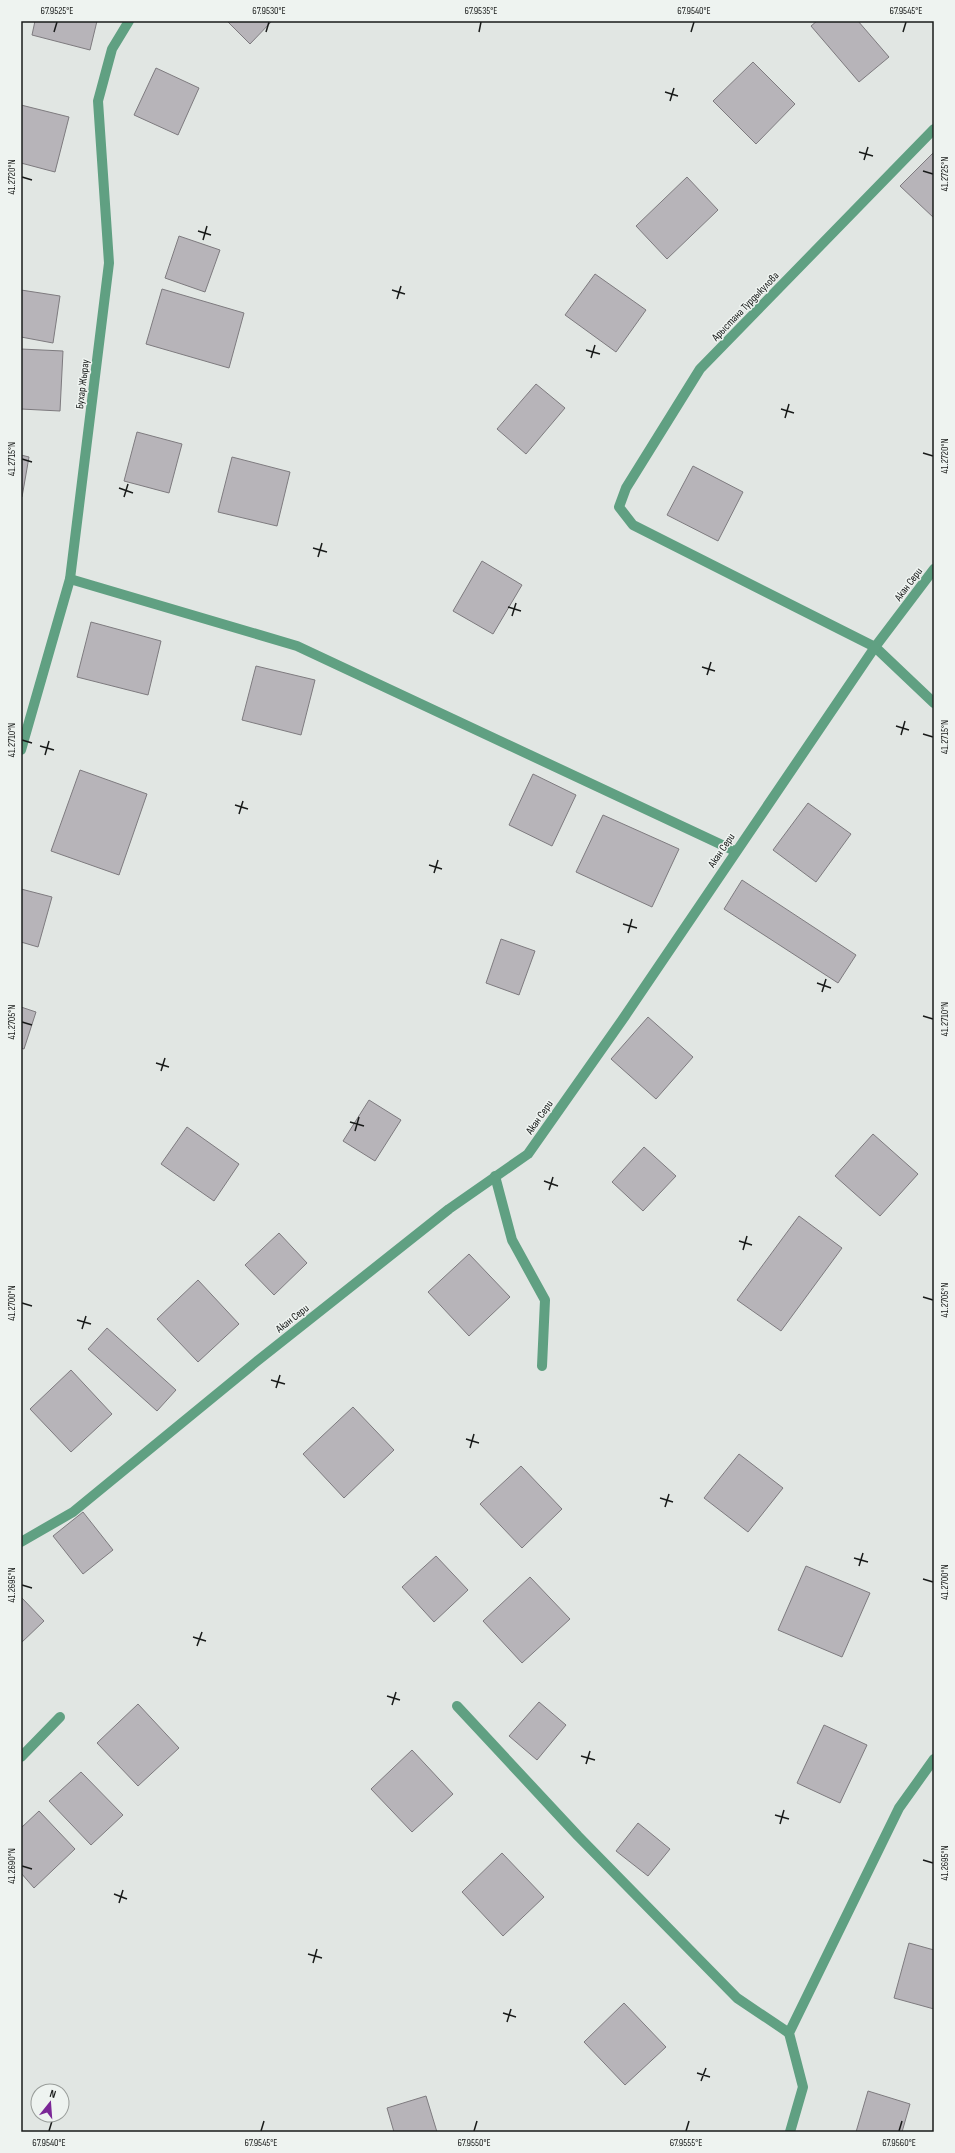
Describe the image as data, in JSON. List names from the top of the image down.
{
  "streets": {
    "street": ["Арыстана Турдыкулова", "Бухар Жырау", "Акан Сери"]
  },
  "crossings": [
    ["Арыстана Турдыкулова", "Акан Сери"]
  ],
  "north": "top",
  "coordinates": [
    "67.9525°E",
    "67.9530°E",
    "67.9535°E",
    "67.9540°E",
    "67.9545°E",
    "41.2725°N",
    "41.2720°N",
    "41.2715°N",
    "41.2710°N",
    "41.2705°N",
    "41.2700°N",
    "41.2695°N",
    "41.2690°N",
    "67.9550°E",
    "67.9555°E",
    "67.9560°E"
  ]
}
